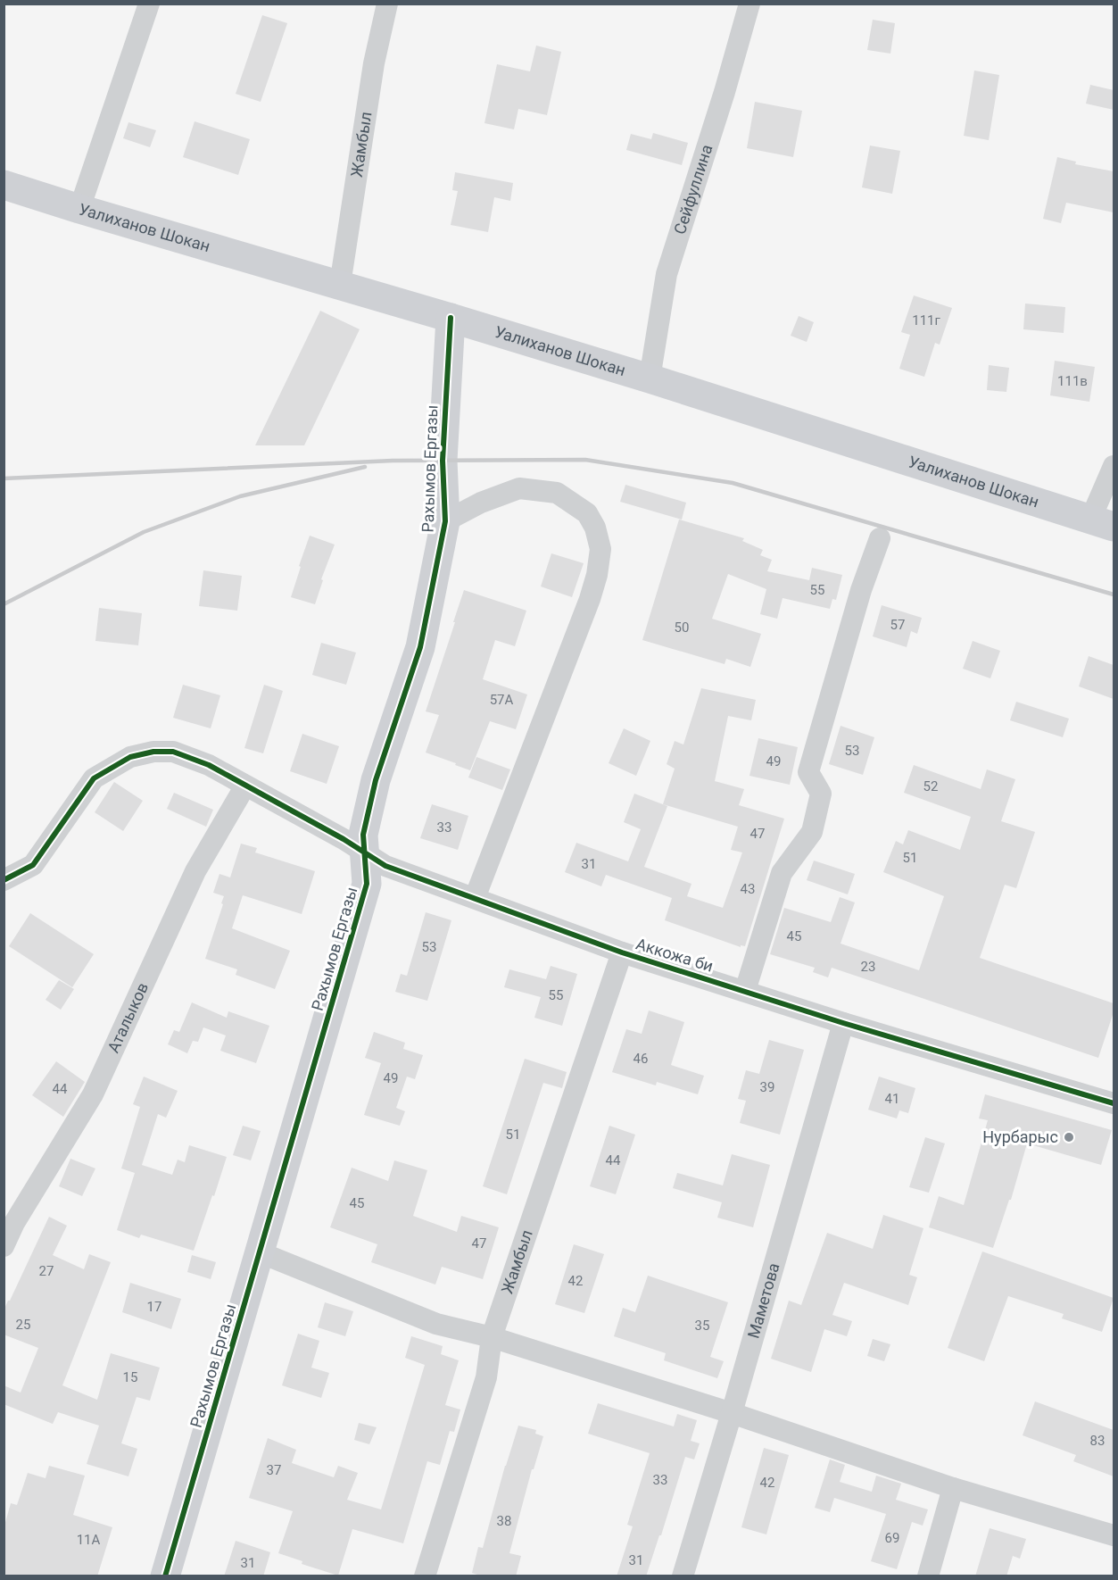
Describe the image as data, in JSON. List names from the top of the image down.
{
  "streets": {
    "street": [
      "Жамбыл",
      "Сейфуллина",
      "Уалиханов Шокан",
      "Рахымов Ергазы",
      "Аккожа би",
      "Аталыков",
      "Маметова"
    ]
  },
  "crossings": [
    ["Жамбыл", "Уалиханов Шокан"],
    ["Жамбыл", "Аккожа би"],
    ["Сейфуллина", "Уалиханов Шокан"],
    ["Уалиханов Шокан", "Рахымов Ергазы"],
    ["Рахымов Ергазы", "Аккожа би"],
    ["Аккожа би", "Аталыков"],
    ["Аккожа би", "Маметова"]
  ],
  "places": ["Нурбарыс"],
  "house_numbers": [
    "111г",
    "111в",
    "55",
    "57",
    "50",
    "57А",
    "53",
    "49",
    "52",
    "33",
    "47",
    "51",
    "31",
    "43",
    "45",
    "53",
    "23",
    "55",
    "46",
    "49",
    "39",
    "44",
    "41",
    "51",
    "44",
    "45",
    "47",
    "27",
    "42",
    "17",
    "25",
    "35",
    "15",
    "83",
    "37",
    "33",
    "42",
    "38",
    "69",
    "11А",
    "31",
    "31"
  ]
}
